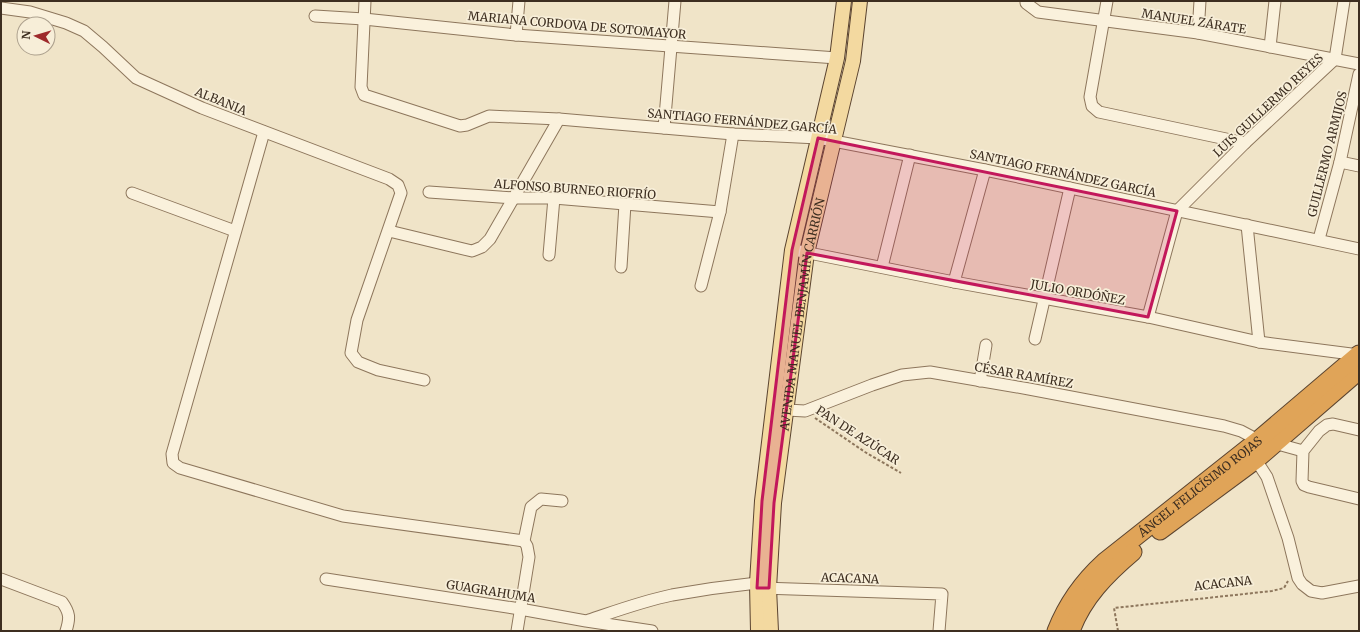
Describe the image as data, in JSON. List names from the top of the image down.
{
  "streets": {
    "highway": ["ÁNGEL FELICÍSIMO ROJAS"],
    "main road": ["AVENIDA MANUEL BENJAMÍN CARRIÓN"],
    "street": [
      "MANUEL ZÁRATE",
      "MARIANA CORDOVA DE SOTOMAYOR",
      "ALBANIA",
      "LUIS GUILLERMO REYES",
      "SANTIAGO FERNÁNDEZ GARCÍA",
      "GUILLERMO ARMIJOS",
      "ALFONSO BURNEO RIOFRÍO",
      "JULIO ORDÓÑEZ",
      "CÉSAR RAMÍREZ",
      "ACACANA",
      "GUAGRAHUMA"
    ],
    "path": ["PAN DE AZÚCAR"]
  },
  "crossings": [
    ["MANUEL ZÁRATE", "LUIS GUILLERMO REYES"],
    ["MARIANA CORDOVA DE SOTOMAYOR", "SANTIAGO FERNÁNDEZ GARCÍA"],
    ["MARIANA CORDOVA DE SOTOMAYOR", "AVENIDA MANUEL BENJAMÍN CARRIÓN"],
    ["LUIS GUILLERMO REYES", "SANTIAGO FERNÁNDEZ GARCÍA"],
    ["SANTIAGO FERNÁNDEZ GARCÍA", "GUILLERMO ARMIJOS"],
    ["SANTIAGO FERNÁNDEZ GARCÍA", "AVENIDA MANUEL BENJAMÍN CARRIÓN"],
    ["JULIO ORDÓÑEZ", "AVENIDA MANUEL BENJAMÍN CARRIÓN"],
    ["JULIO ORDÓÑEZ", "ÁNGEL FELICÍSIMO ROJAS"],
    ["AVENIDA MANUEL BENJAMÍN CARRIÓN", "CÉSAR RAMÍREZ"],
    ["AVENIDA MANUEL BENJAMÍN CARRIÓN", "ACACANA"],
    ["CÉSAR RAMÍREZ", "PAN DE AZÚCAR"],
    ["CÉSAR RAMÍREZ", "ÁNGEL FELICÍSIMO ROJAS"],
    ["ACACANA", "GUAGRAHUMA"]
  ],
  "north": "left"
}
